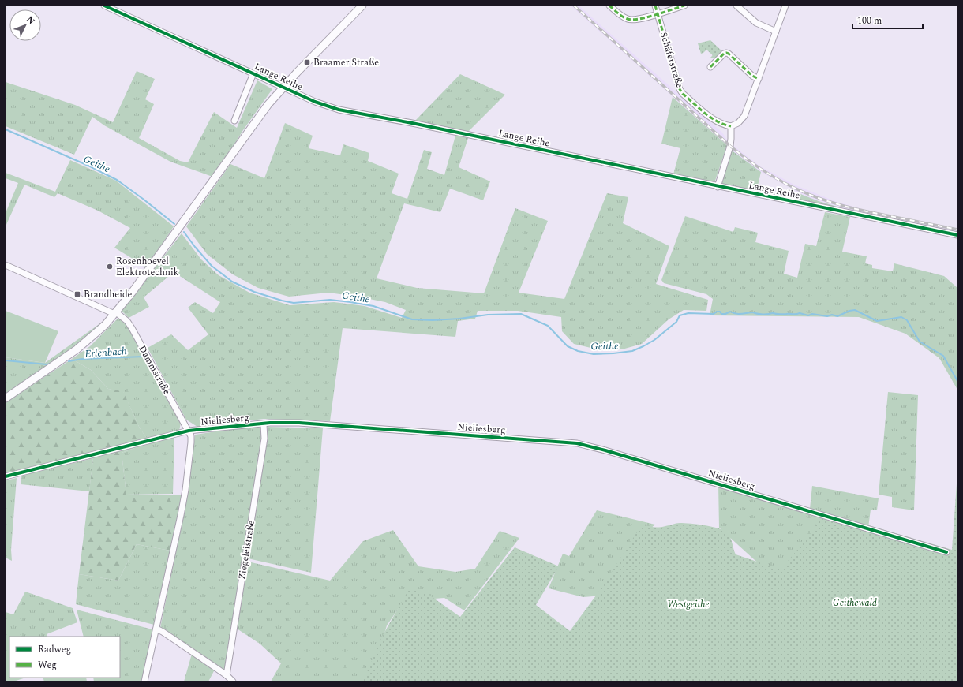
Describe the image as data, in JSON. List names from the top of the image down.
{
  "streets": {
    "street": [
      "Schäferstraße",
      "Lange Reihe",
      "Dammstraße",
      "Nieliesberg",
      "Ziegeleistraße"
    ]
  },
  "crossings": [
    ["Dammstraße", "Nieliesberg"],
    ["Nieliesberg", "Ziegeleistraße"]
  ],
  "water": ["Geithe", "Erlenbach"],
  "parks": ["Geithewald", "Westgeithe"],
  "places": {
    "transit": ["Braamer Straße", "Brandheide"],
    "other": ["Rosenhoevel Elektrotechnik"]
  },
  "legend": ["Radweg", "Weg"],
  "scale_bar": "100 m",
  "north": "top right"
}
